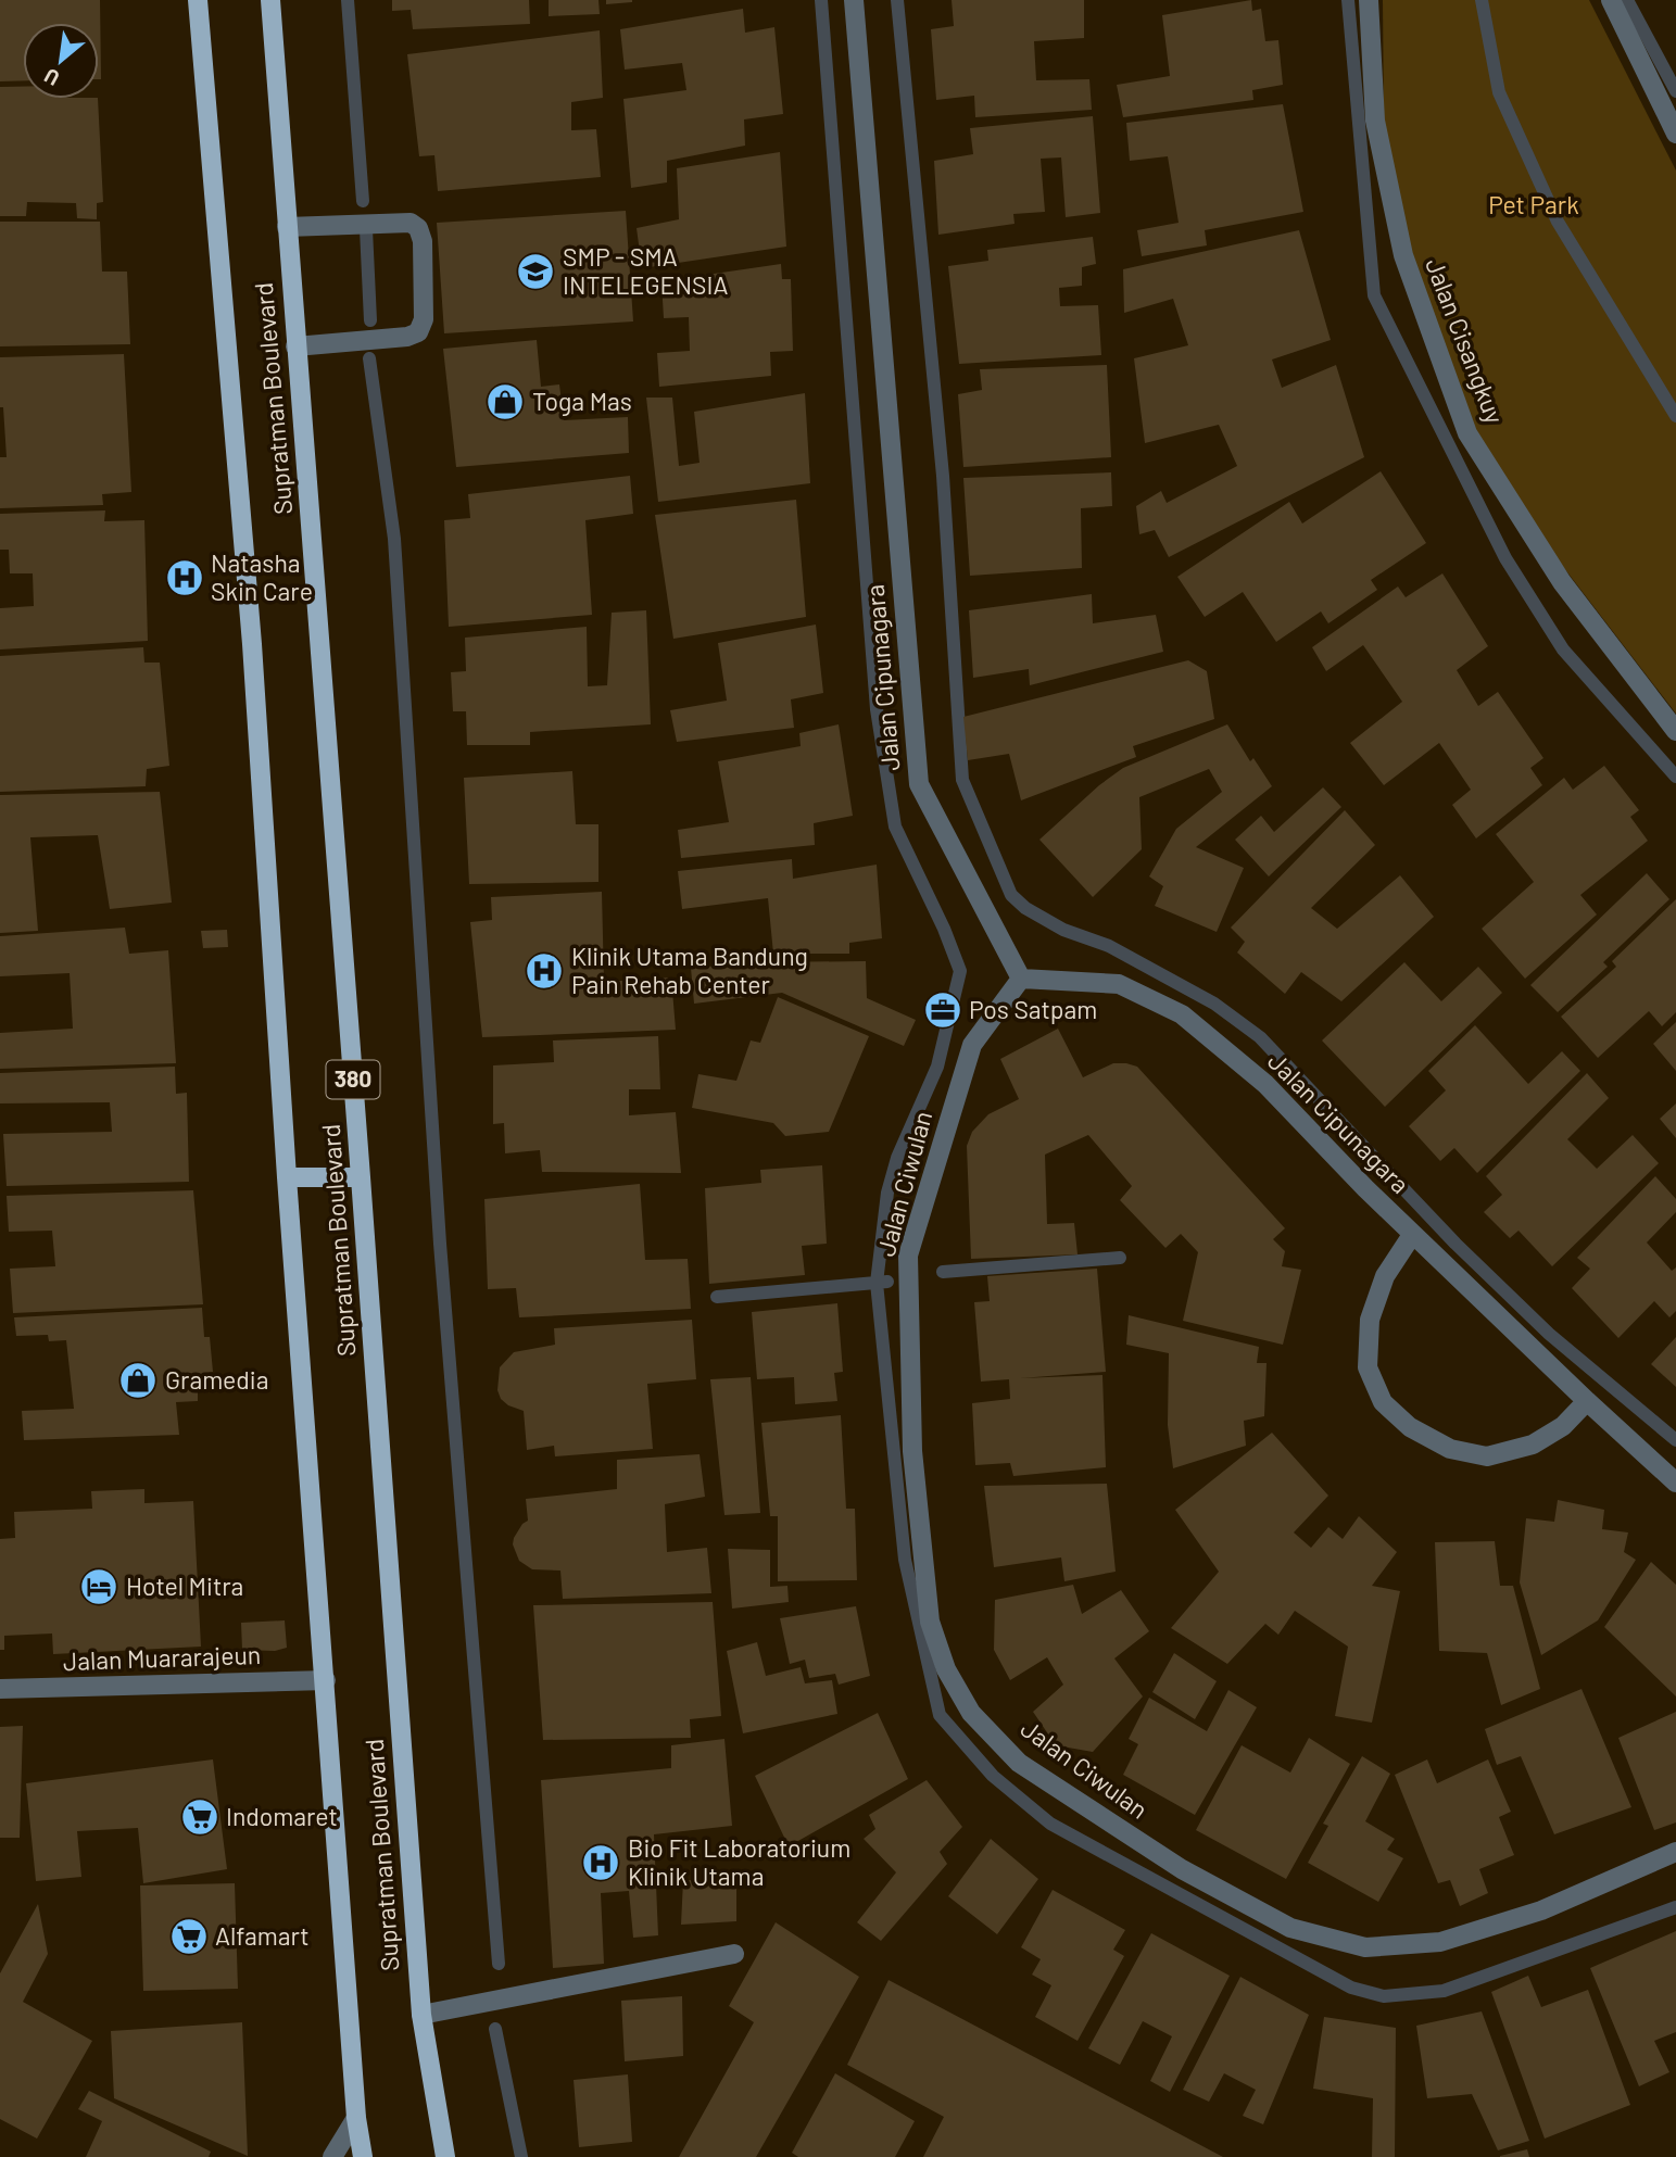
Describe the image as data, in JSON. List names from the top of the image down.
{
  "streets": {
    "main road": ["Supratman Boulevard", "380"],
    "street": [
      "Jalan Cisangkuy",
      "Jalan Cipunagara",
      "Jalan Ciwulan",
      "Jalan Muararajeun"
    ]
  },
  "crossings": [
    ["Supratman Boulevard", "Jalan Muararajeun"],
    ["Jalan Cipunagara", "Jalan Ciwulan"]
  ],
  "parks": ["Pet Park"],
  "places": {
    "school or university": ["SMP - SMA INTELEGENSIA"],
    "shop": ["Toga Mas", "Gramedia"],
    "hospital": ["Natasha Skin Care", "Klinik Utama Bandung Pain Rehab Center", "Bio Fit Laboratorium Klinik Utama"],
    "office": ["Pos Satpam"],
    "hotel": ["Hotel Mitra"],
    "supermarket": ["Indomaret", "Alfamart"]
  },
  "north": "bottom left"
}
